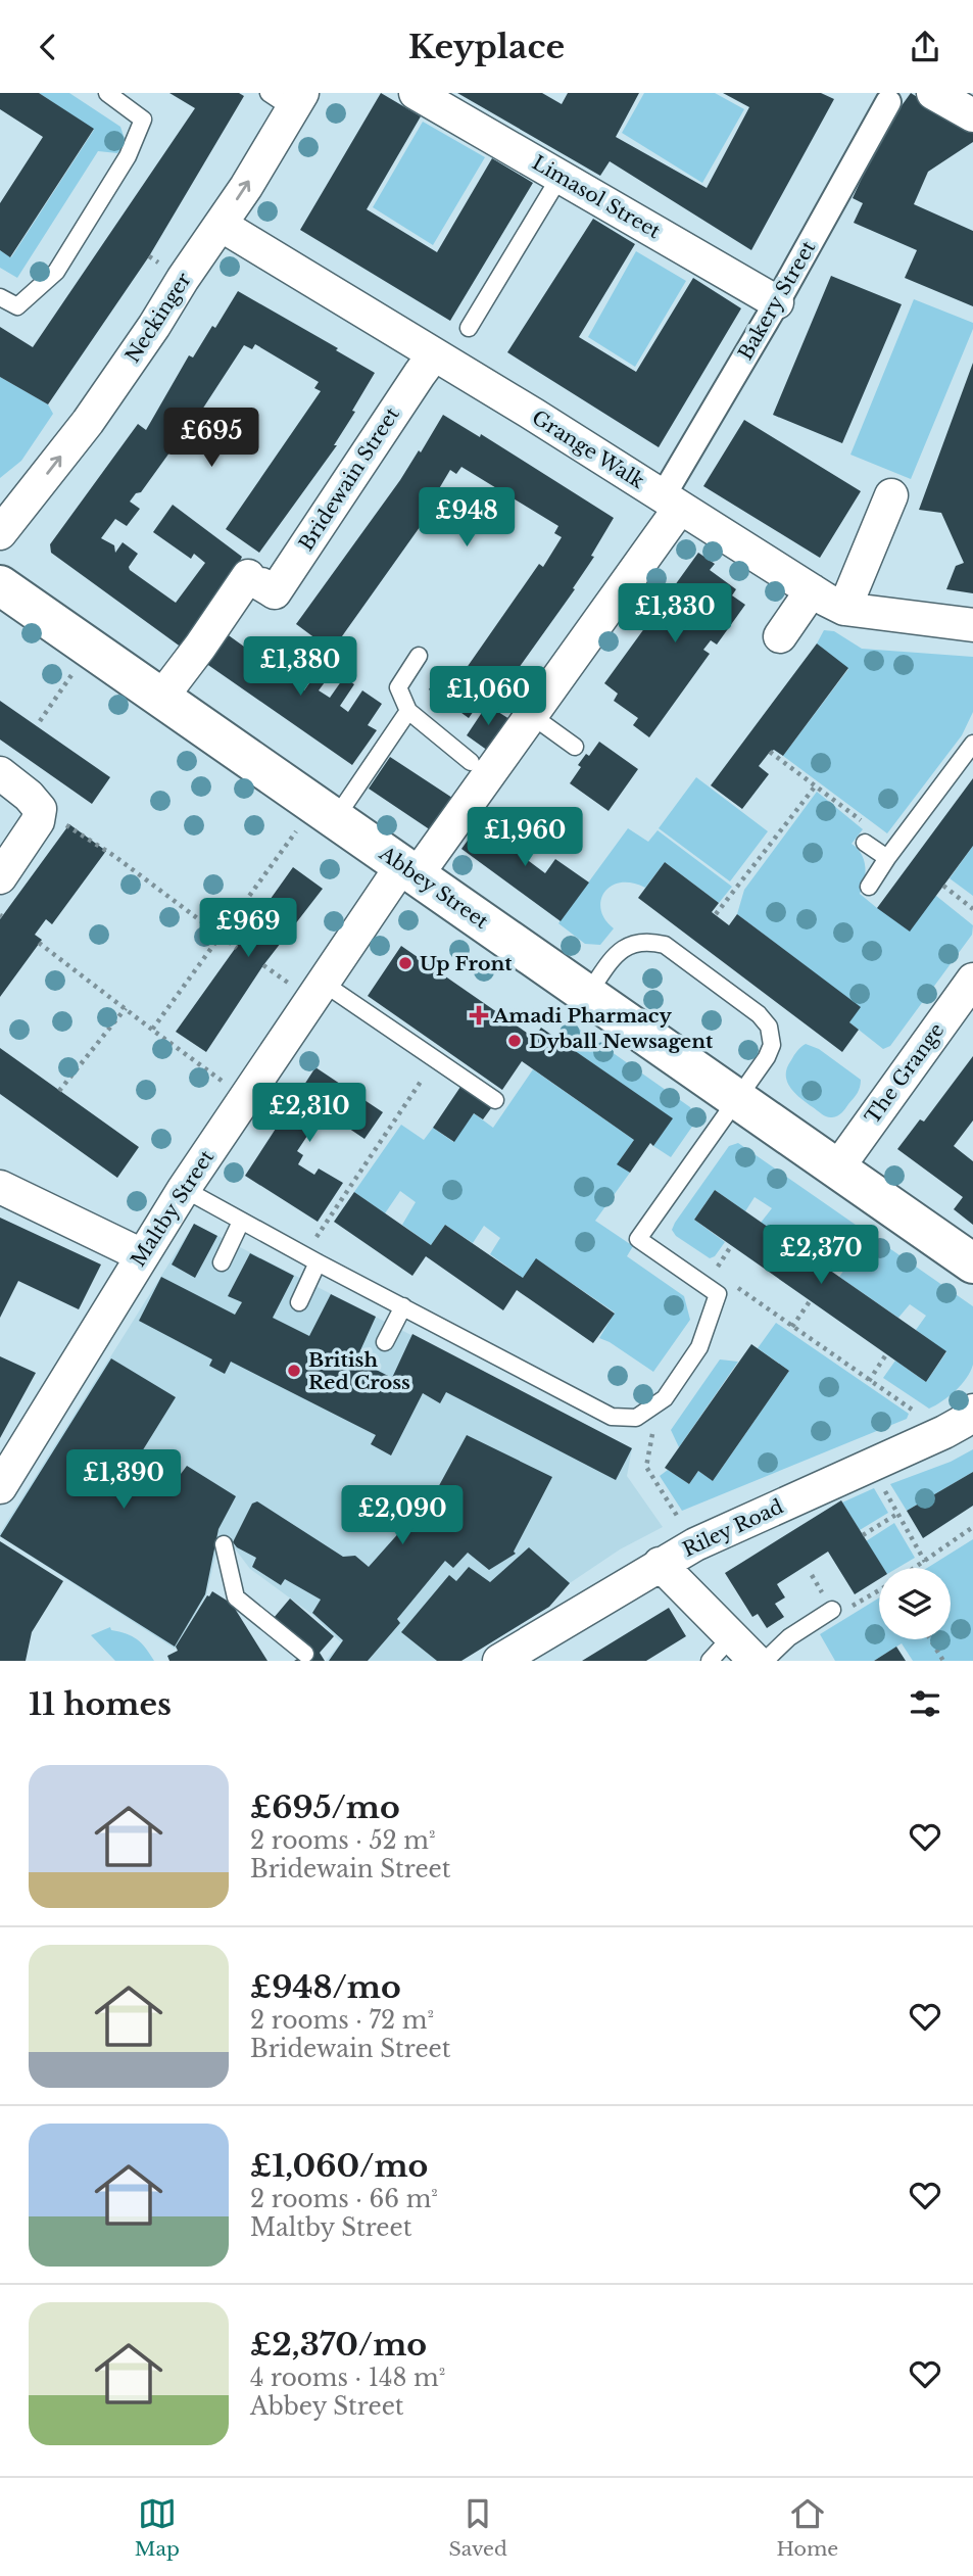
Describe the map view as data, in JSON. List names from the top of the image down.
{
  "streets": {
    "main road": ["Abbey Street"],
    "street": [
      "Limasol Street",
      "Bakery Street",
      "Neckinger",
      "Grange Walk",
      "Bridewain Street",
      "The Grange",
      "Maltby Street",
      "Riley Road"
    ]
  },
  "crossings": [
    ["Limasol Street", "Bakery Street"],
    ["Bakery Street", "Grange Walk"],
    ["Bakery Street", "Maltby Street"],
    ["Neckinger", "Grange Walk"],
    ["Grange Walk", "Bridewain Street"],
    ["Grange Walk", "Maltby Street"],
    ["Bridewain Street", "Abbey Street"],
    ["Abbey Street", "The Grange"],
    ["Abbey Street", "Maltby Street"]
  ],
  "one_way": ["Neckinger"],
  "places": {
    "other": ["Up Front", "Dyball Newsagent", "British Red Cross"],
    "health": ["Amadi Pharmacy"]
  },
  "page": {
    "header": "Keyplace",
    "price": [
      "£695",
      "£948",
      "£1,330",
      "£1,380",
      "£1,060",
      "£1,960",
      "£969",
      "£2,310",
      "£2,370",
      "£1,390",
      "£2,090"
    ],
    "heading": "11 homes",
    "list": [
      {
        "name": "£695/mo",
        "note": "2 rooms · 52 m² · Bridewain Street"
      },
      {
        "name": "£948/mo",
        "note": "2 rooms · 72 m² · Bridewain Street"
      },
      {
        "name": "£1,060/mo",
        "note": "2 rooms · 66 m² · Maltby Street"
      },
      {
        "name": "£2,370/mo",
        "note": "4 rooms · 148 m² · Abbey Street"
      }
    ],
    "tabs": ["Map", "Saved", "Home"]
  }
}
